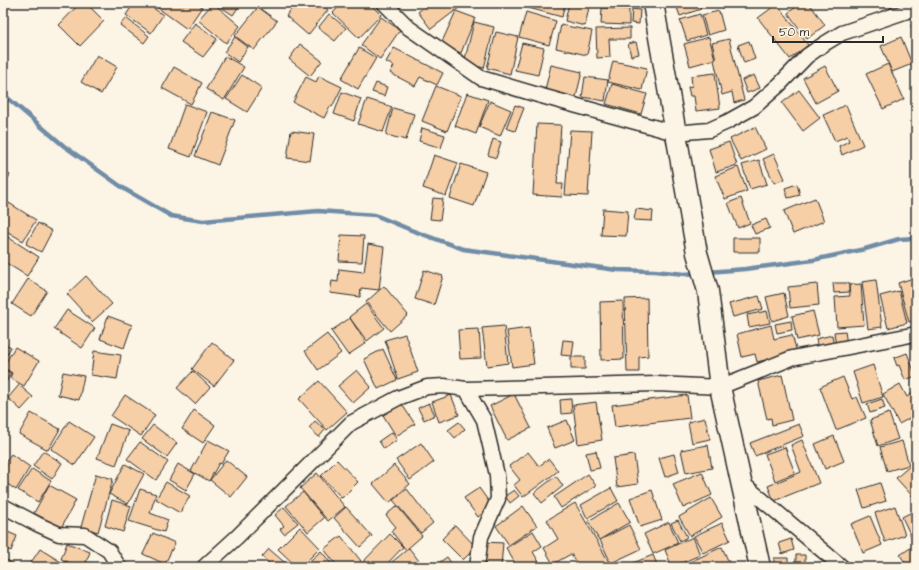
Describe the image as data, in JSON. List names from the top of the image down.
{
  "scale_bar": "50 m"
}
